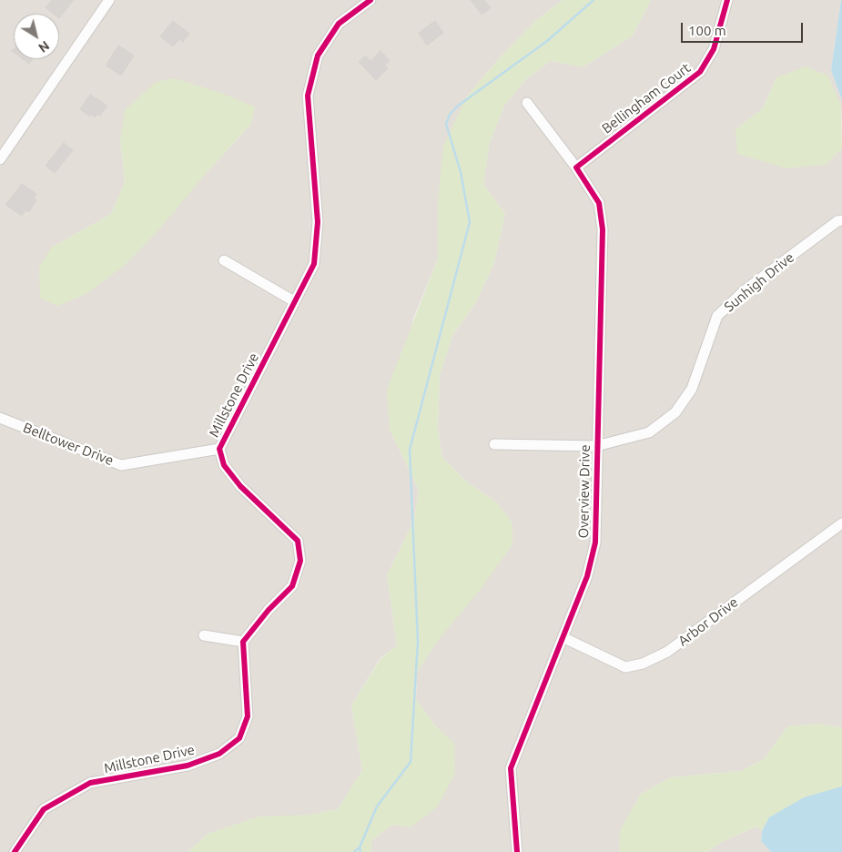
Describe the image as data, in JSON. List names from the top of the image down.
{
  "streets": {
    "street": [
      "Bellingham Court",
      "Sunhigh Drive",
      "Millstone Drive",
      "Belltower Drive",
      "Overview Drive",
      "Arbor Drive"
    ]
  },
  "crossings": [
    ["Bellingham Court", "Overview Drive"],
    ["Sunhigh Drive", "Overview Drive"],
    ["Millstone Drive", "Belltower Drive"],
    ["Overview Drive", "Arbor Drive"]
  ],
  "scale_bar": "100 m",
  "north": "bottom right"
}
